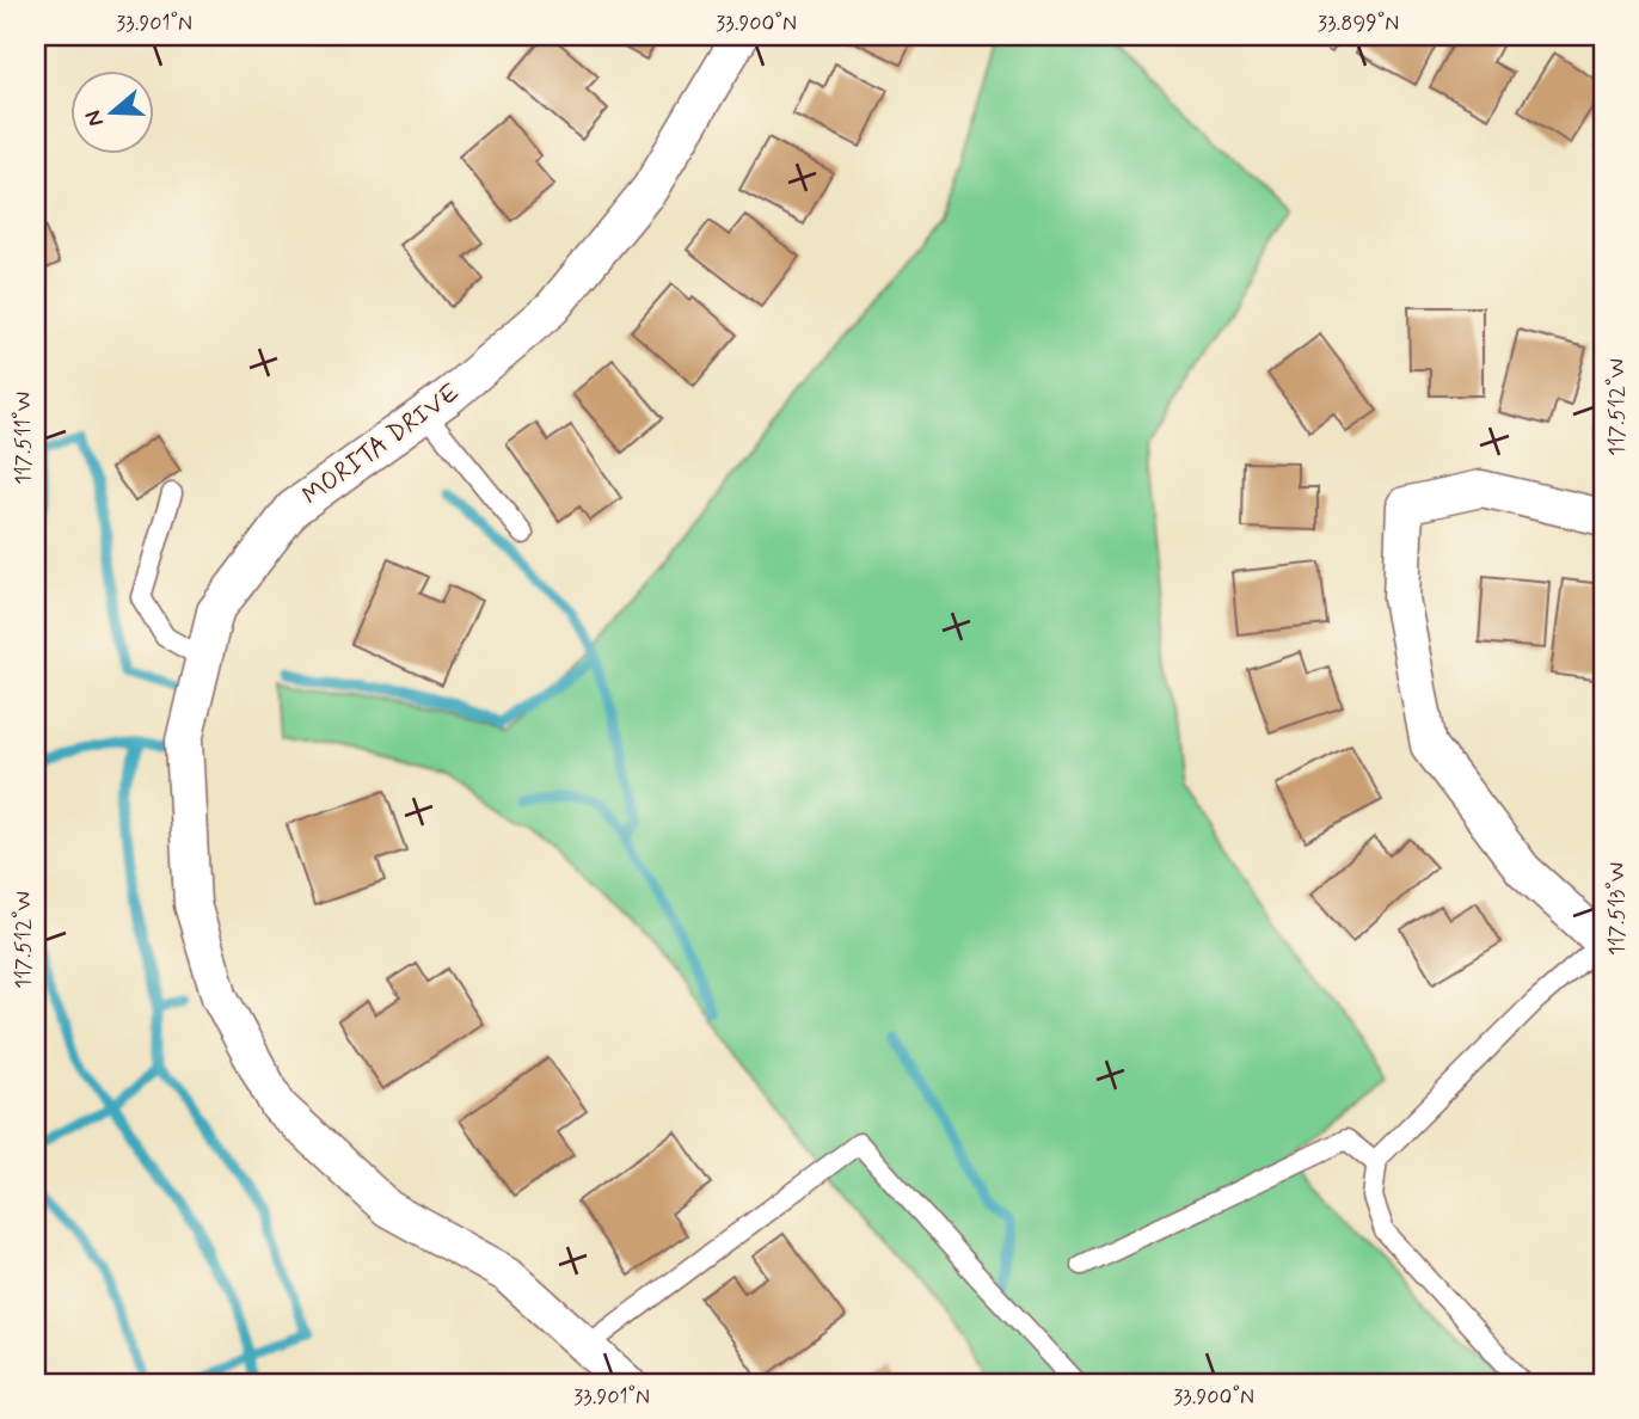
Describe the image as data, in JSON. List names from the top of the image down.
{
  "streets": {
    "street": ["MORITA DRIVE"]
  },
  "north": "left",
  "coordinates": [
    "33.901°N",
    "33.900°N",
    "33.899°N",
    "117.512°W",
    "117.511°W",
    "117.513°W"
  ]
}
